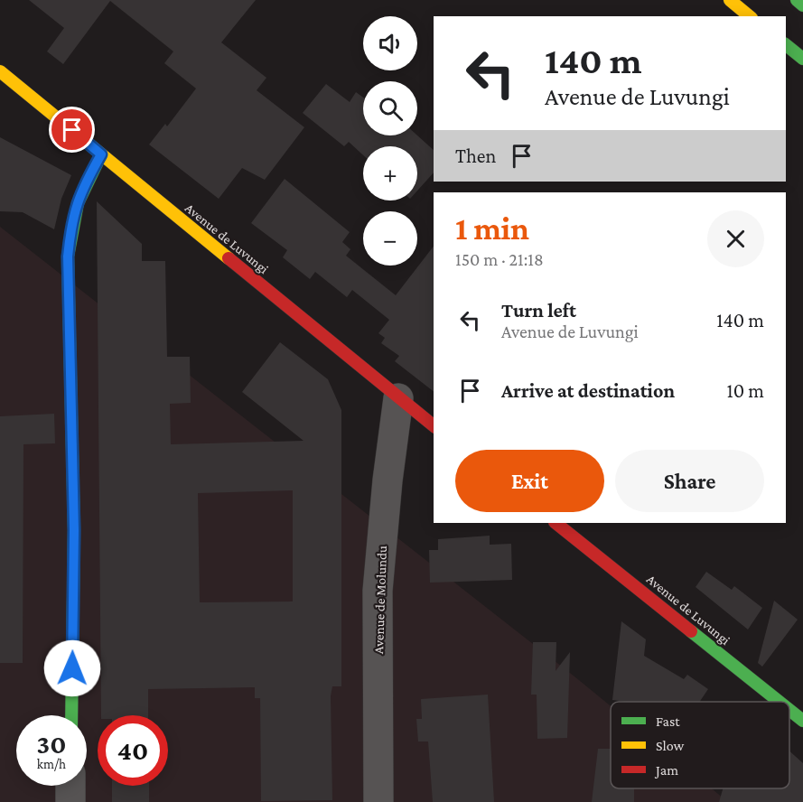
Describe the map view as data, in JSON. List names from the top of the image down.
{
  "streets": {
    "main road": ["Avenue de Luvungi"],
    "street": ["Avenue de Molundu"]
  },
  "crossings": [
    ["Avenue de Luvungi", "Avenue de Molundu"]
  ],
  "legend": ["Fast", "Slow", "Jam"],
  "page": {
    "map_buttons": ["+", "−"],
    "turn": ["140 m", "Avenue de Luvungi"],
    "then": "Then",
    "heading": ["1 min", "150 m · 21:18"],
    "list": [
      {
        "name": "Turn left",
        "note": "Avenue de Luvungi",
        "value": "140 m"
      },
      {
        "name": "Arrive at destination",
        "value": "10 m"
      }
    ],
    "buttons": ["Exit", "Share"],
    "speed": "30 km/h",
    "limit": "40"
  }
}
